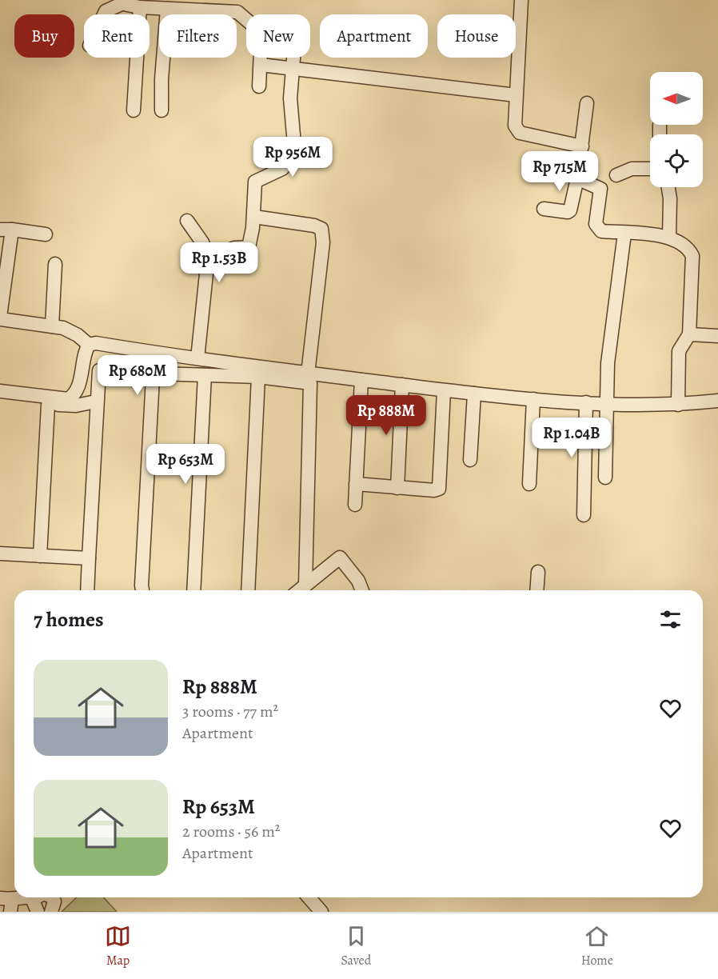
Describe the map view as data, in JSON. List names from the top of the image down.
{
  "north": "left",
  "page": {
    "chip": [
      "Buy",
      "Rent",
      "Filters",
      "New",
      "Apartment",
      "House"
    ],
    "price": [
      "Rp 956M",
      "Rp 715M",
      "Rp 1.53B",
      "Rp 680M",
      "Rp 888M",
      "Rp 1.04B",
      "Rp 653M"
    ],
    "heading": "7 homes",
    "list": [
      {
        "name": "Rp 888M",
        "note": "3 rooms · 77 m² · Apartment"
      },
      {
        "name": "Rp 653M",
        "note": "2 rooms · 56 m² · Apartment"
      }
    ],
    "tabs": ["Map", "Saved", "Home"]
  }
}
